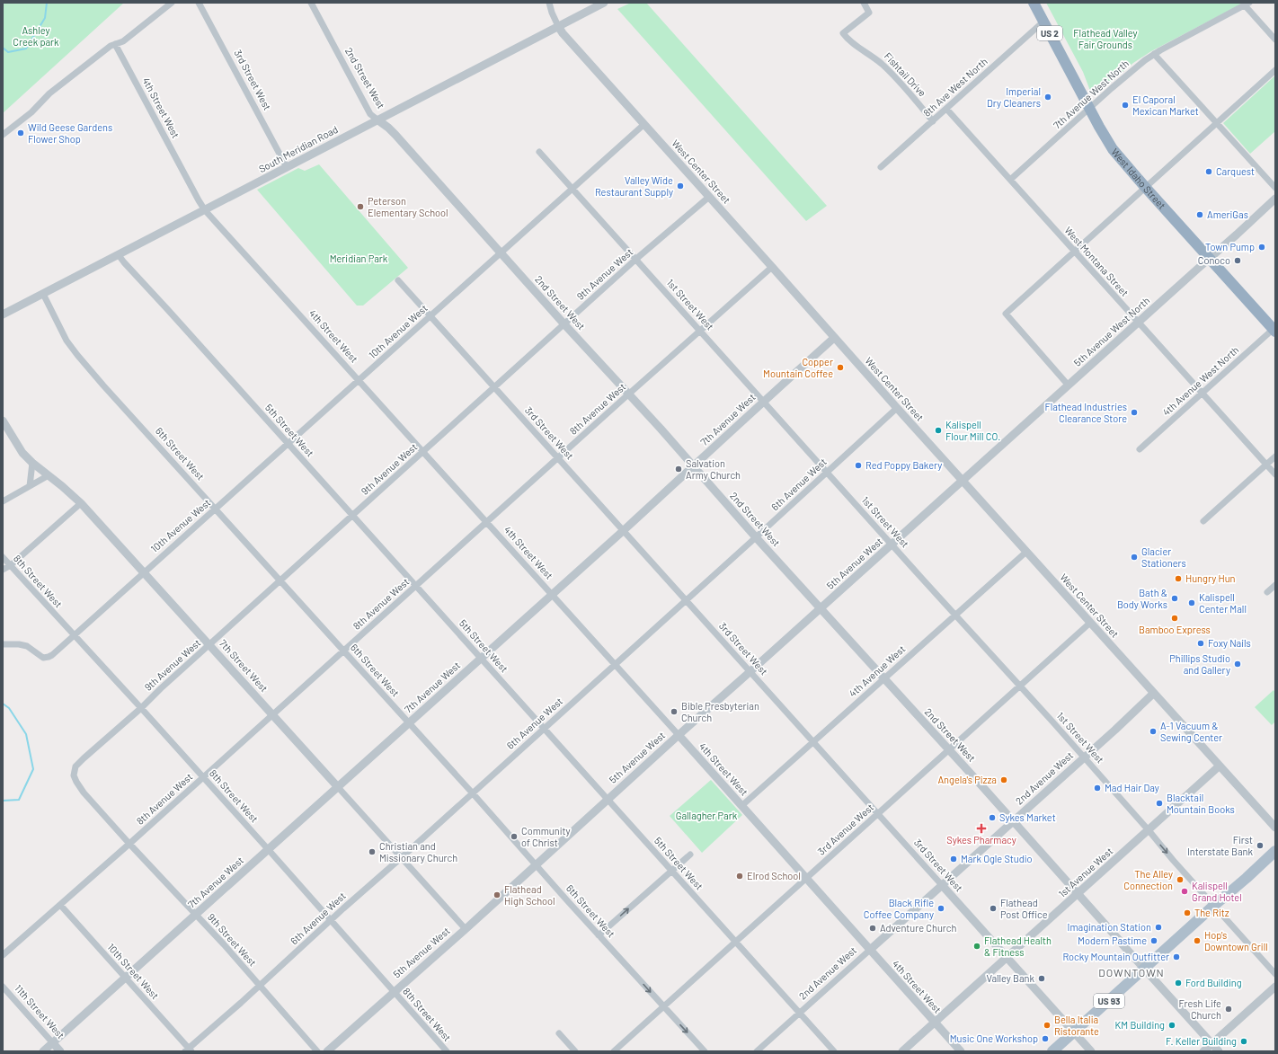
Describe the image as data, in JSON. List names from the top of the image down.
{
  "streets": {
    "highway": ["US 2", "West Idaho Street"],
    "main road": ["US 93"],
    "street": [
      "Fishtail Drive",
      "2nd Street West",
      "3rd Street West",
      "8th Ave West North",
      "7th Avenue West North",
      "4th Street West",
      "South Meridian Road",
      "West Center Street",
      "West Montana Street",
      "9th Avenue West",
      "1st Street West",
      "10th Avenue West",
      "5th Avenue West North",
      "4th Avenue West North",
      "8th Avenue West",
      "7th Avenue West",
      "5th Street West",
      "6th Street West",
      "6th Avenue West",
      "5th Avenue West",
      "8th Street West",
      "7th Street West",
      "4th Avenue West",
      "2nd Avenue West",
      "3rd Avenue West",
      "1st Avenue West",
      "9th Street West",
      "10th Street West",
      "11th Street West"
    ]
  },
  "crossings": [
    ["Fishtail Drive", "8th Ave West North"],
    ["2nd Street West", "South Meridian Road"],
    ["2nd Street West", "9th Avenue West"],
    ["2nd Street West", "10th Avenue West"],
    ["2nd Street West", "8th Avenue West"],
    ["2nd Street West", "7th Avenue West"],
    ["2nd Street West", "6th Avenue West"],
    ["2nd Street West", "5th Avenue West"],
    ["2nd Street West", "4th Avenue West"],
    ["2nd Street West", "2nd Avenue West"],
    ["2nd Street West", "3rd Avenue West"],
    ["2nd Street West", "1st Avenue West"],
    ["2nd Street West", "US 93"],
    ["3rd Street West", "South Meridian Road"],
    ["3rd Street West", "9th Avenue West"],
    ["3rd Street West", "10th Avenue West"],
    ["3rd Street West", "8th Avenue West"],
    ["3rd Street West", "7th Avenue West"],
    ["3rd Street West", "6th Avenue West"],
    ["3rd Street West", "5th Avenue West"],
    ["3rd Street West", "4th Avenue West"],
    ["3rd Street West", "2nd Avenue West"],
    ["3rd Street West", "3rd Avenue West"],
    ["3rd Street West", "1st Avenue West"],
    ["3rd Street West", "US 93"],
    ["8th Ave West North", "West Idaho Street"],
    ["8th Ave West North", "West Montana Street"],
    ["7th Avenue West North", "West Idaho Street"],
    ["7th Avenue West North", "West Montana Street"],
    ["4th Street West", "South Meridian Road"],
    ["4th Street West", "9th Avenue West"],
    ["4th Street West", "10th Avenue West"],
    ["4th Street West", "8th Avenue West"],
    ["4th Street West", "7th Avenue West"],
    ["4th Street West", "6th Avenue West"],
    ["4th Street West", "5th Avenue West"],
    ["4th Street West", "4th Avenue West"],
    ["4th Street West", "2nd Avenue West"],
    ["4th Street West", "3rd Avenue West"],
    ["4th Street West", "1st Avenue West"],
    ["South Meridian Road", "West Center Street"],
    ["South Meridian Road", "5th Street West"],
    ["South Meridian Road", "6th Street West"],
    ["West Center Street", "9th Avenue West"],
    ["West Center Street", "10th Avenue West"],
    ["West Center Street", "5th Avenue West North"],
    ["West Center Street", "8th Avenue West"],
    ["West Center Street", "7th Avenue West"],
    ["West Center Street", "6th Avenue West"],
    ["West Center Street", "5th Avenue West"],
    ["West Center Street", "4th Avenue West"],
    ["West Center Street", "2nd Avenue West"],
    ["West Center Street", "3rd Avenue West"],
    ["West Center Street", "1st Avenue West"],
    ["West Idaho Street", "5th Avenue West North"],
    ["West Idaho Street", "4th Avenue West North"],
    ["West Montana Street", "5th Avenue West North"],
    ["West Montana Street", "4th Avenue West North"],
    ["9th Avenue West", "1st Street West"],
    ["9th Avenue West", "5th Street West"],
    ["9th Avenue West", "6th Street West"],
    ["9th Avenue West", "8th Street West"],
    ["9th Avenue West", "7th Street West"],
    ["9th Avenue West", "9th Street West"],
    ["1st Street West", "10th Avenue West"],
    ["1st Street West", "8th Avenue West"],
    ["1st Street West", "7th Avenue West"],
    ["1st Street West", "6th Avenue West"],
    ["1st Street West", "5th Avenue West"],
    ["1st Street West", "4th Avenue West"],
    ["1st Street West", "2nd Avenue West"],
    ["1st Street West", "3rd Avenue West"],
    ["1st Street West", "1st Avenue West"],
    ["1st Street West", "US 93"],
    ["10th Avenue West", "5th Street West"],
    ["10th Avenue West", "6th Street West"],
    ["10th Avenue West", "8th Street West"],
    ["10th Avenue West", "7th Street West"],
    ["5th Avenue West North", "5th Avenue West"],
    ["8th Avenue West", "5th Street West"],
    ["8th Avenue West", "6th Street West"],
    ["8th Avenue West", "8th Street West"],
    ["8th Avenue West", "7th Street West"],
    ["8th Avenue West", "9th Street West"],
    ["8th Avenue West", "10th Street West"],
    ["7th Avenue West", "5th Street West"],
    ["7th Avenue West", "6th Street West"],
    ["7th Avenue West", "8th Street West"],
    ["7th Avenue West", "7th Street West"],
    ["7th Avenue West", "9th Street West"],
    ["7th Avenue West", "10th Street West"],
    ["7th Avenue West", "11th Street West"],
    ["5th Street West", "6th Avenue West"],
    ["5th Street West", "5th Avenue West"],
    ["5th Street West", "2nd Avenue West"],
    ["5th Street West", "3rd Avenue West"],
    ["6th Street West", "6th Avenue West"],
    ["6th Street West", "5th Avenue West"],
    ["6th Street West", "3rd Avenue West"],
    ["6th Avenue West", "8th Street West"],
    ["6th Avenue West", "7th Street West"],
    ["6th Avenue West", "9th Street West"],
    ["6th Avenue West", "10th Street West"],
    ["5th Avenue West", "8th Street West"],
    ["5th Avenue West", "7th Street West"]
  ],
  "districts": ["DOWNTOWN"],
  "parks": [
    "Ashley Creek park",
    "Flathead Valley Fair Grounds",
    "Meridian Park",
    "Gallagher Park"
  ],
  "places": {
    "other": [
      "Imperial Dry Cleaners",
      "El Caporal Mexican Market",
      "Wild Geese Gardens Flower Shop",
      "Carquest",
      "Valley Wide Restaurant Supply",
      "Peterson Elementary School",
      "AmeriGas",
      "Town Pump",
      "Conoco",
      "Copper Mountain Coffee",
      "Flathead Industries Clearance Store",
      "Kalispell Flour Mill CO.",
      "Red Poppy Bakery",
      "Salvation Army Church",
      "Glacier Stationers",
      "Hungry Hun",
      "Bath & Body Works",
      "Kalispell Center Mall",
      "Bamboo Express",
      "Foxy Nails",
      "Phillips Studio and Gallery",
      "Bible Presbyterian Church",
      "A-1 Vacuum & Sewing Center",
      "Angela's Pizza",
      "Mad Hair Day",
      "Blacktail Mountain Books",
      "Sykes Market",
      "Community of Christ",
      "First Interstate Bank",
      "Christian and Missionary Church",
      "Mark Ogle Studio",
      "Elrod School",
      "The Alley Connection",
      "Kalispell Grand Hotel",
      "Flathead High School",
      "Black Rifle Coffee Company",
      "Flathead Post Office",
      "The Ritz",
      "Imagination Station",
      "Adventure Church",
      "Modern Pastime",
      "Hop's Downtown Grill",
      "Flathead Health & Fitness",
      "Rocky Mountain Outfitter",
      "Valley Bank",
      "Ford Building",
      "Fresh Life Church",
      "Bella Italia Ristorante",
      "KM Building",
      "Music One Workshop",
      "F. Keller Building"
    ],
    "health": ["Sykes Pharmacy"]
  }
}
